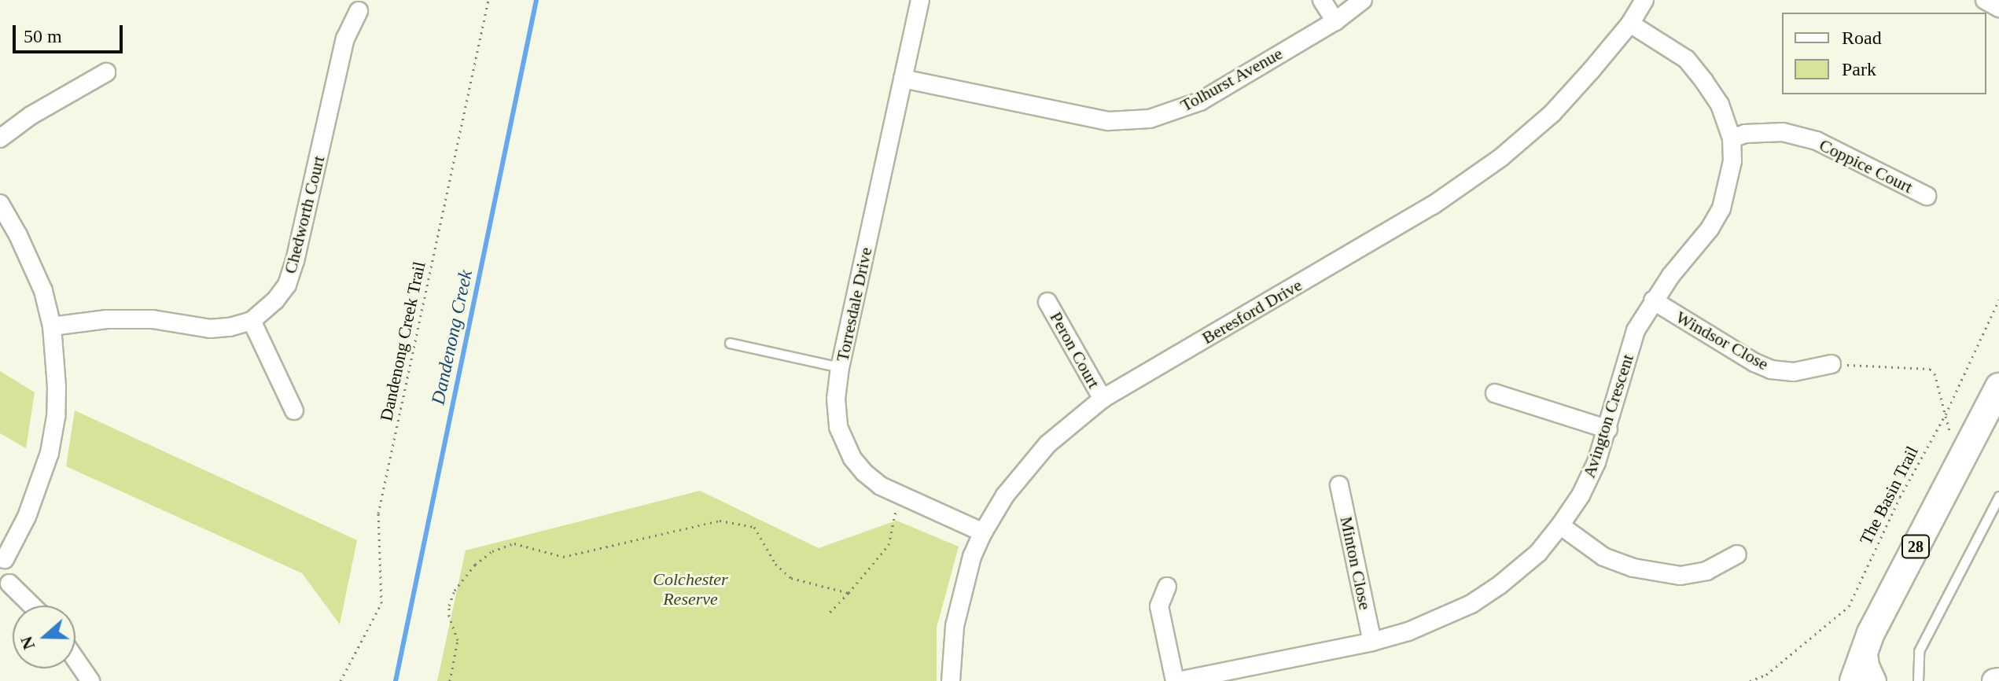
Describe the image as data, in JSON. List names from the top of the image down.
{
  "streets": {
    "main road": ["28"],
    "street": [
      "Tolhurst Avenue",
      "Coppice Court",
      "Chedworth Court",
      "Torresdale Drive",
      "Beresford Drive",
      "Windsor Close",
      "Peron Court",
      "Avington Crescent",
      "Minton Close"
    ],
    "path": ["Dandenong Creek Trail", "The Basin Trail"]
  },
  "crossings": [
    ["Tolhurst Avenue", "Torresdale Drive"],
    ["Coppice Court", "Avington Crescent"],
    ["Torresdale Drive", "Beresford Drive"],
    ["Beresford Drive", "Peron Court"],
    ["Beresford Drive", "Avington Crescent"],
    ["Windsor Close", "Avington Crescent"],
    ["Avington Crescent", "Minton Close"]
  ],
  "water": ["Dandenong Creek"],
  "parks": ["Colchester Reserve"],
  "legend": ["Road", "Park"],
  "scale_bar": "50 m",
  "north": "left"
}
